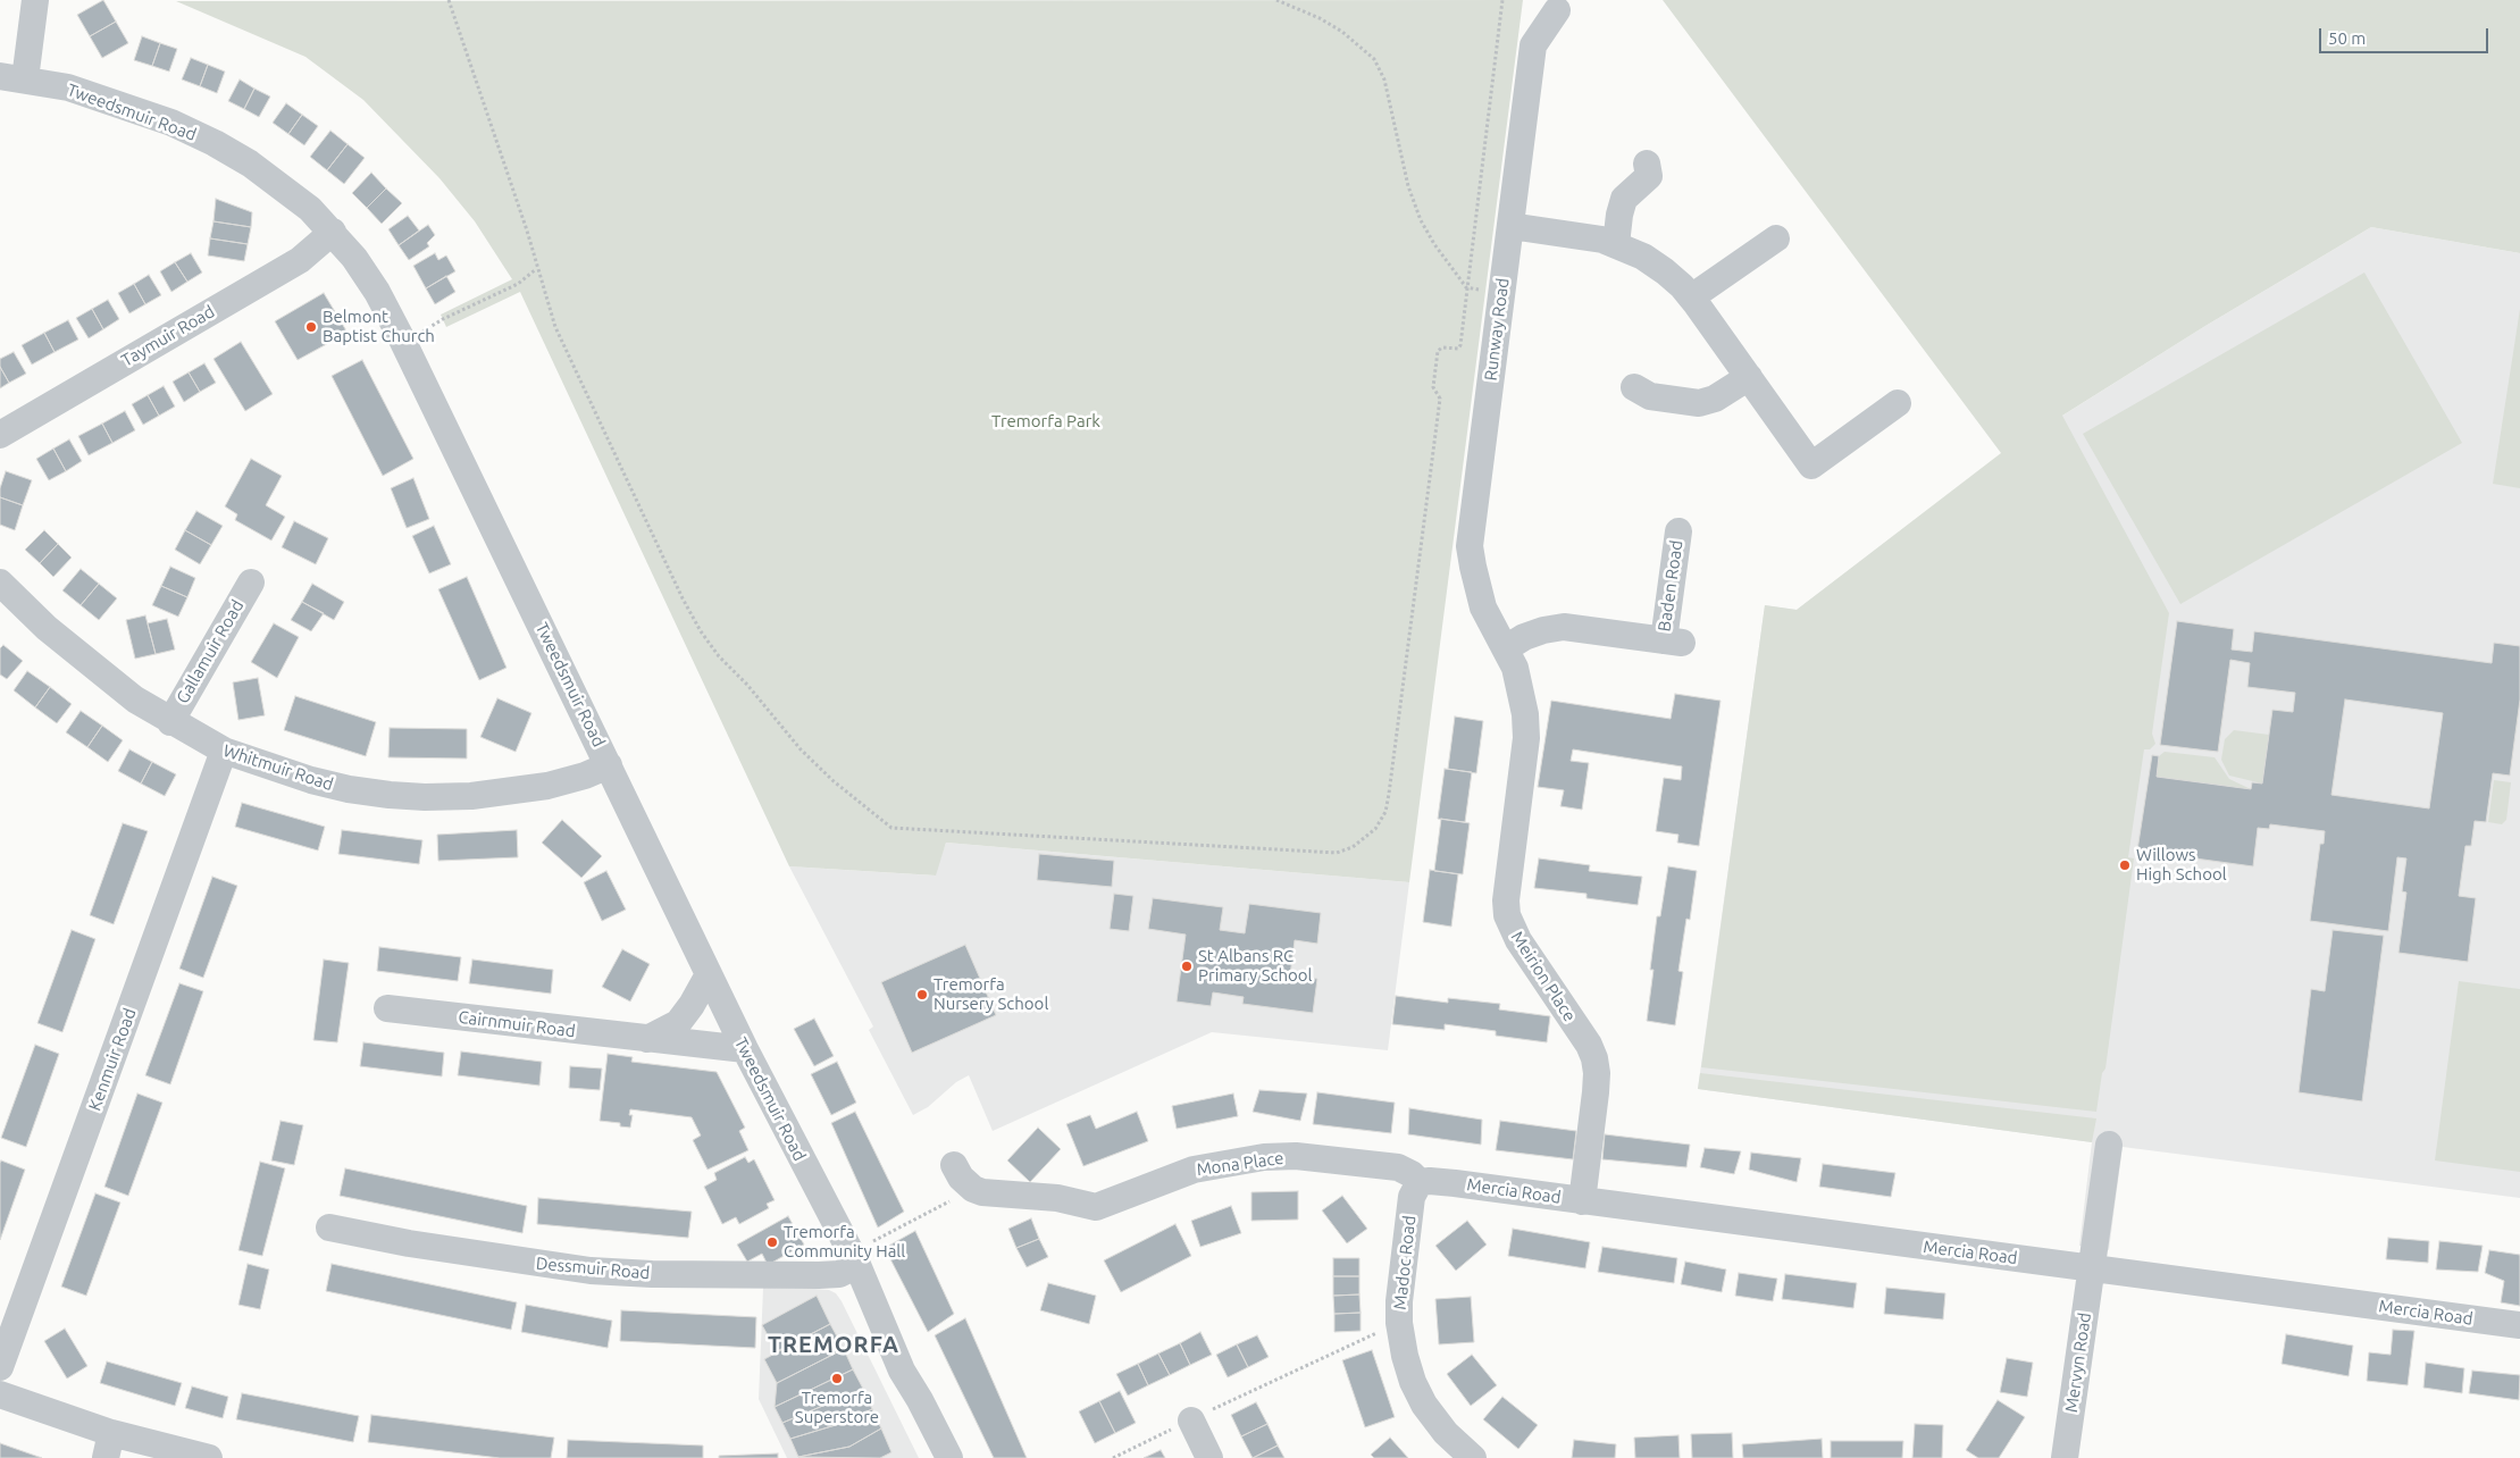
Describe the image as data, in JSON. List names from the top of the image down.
{
  "streets": {
    "street": [
      "Tweedsmuir Road",
      "Runway Road",
      "Taymuir Road",
      "Baden Road",
      "Gallamuir Road",
      "Whitmuir Road",
      "Meirion Place",
      "Cairnmuir Road",
      "Kenmuir Road",
      "Mona Place",
      "Mercia Road",
      "Madoc Road",
      "Dessmuir Road",
      "Mervyn Road"
    ]
  },
  "crossings": [
    ["Tweedsmuir Road", "Taymuir Road"],
    ["Tweedsmuir Road", "Whitmuir Road"],
    ["Tweedsmuir Road", "Cairnmuir Road"],
    ["Tweedsmuir Road", "Dessmuir Road"],
    ["Runway Road", "Baden Road"],
    ["Runway Road", "Meirion Place"],
    ["Baden Road", "Meirion Place"],
    ["Gallamuir Road", "Whitmuir Road"],
    ["Whitmuir Road", "Kenmuir Road"],
    ["Meirion Place", "Mercia Road"],
    ["Mona Place", "Mercia Road"],
    ["Mona Place", "Madoc Road"],
    ["Mercia Road", "Madoc Road"],
    ["Mercia Road", "Mervyn Road"]
  ],
  "districts": ["TREMORFA"],
  "parks": ["Tremorfa Park"],
  "places": [
    "Belmont Baptist Church",
    "Willows High School",
    "St Albans RC Primary School",
    "Tremorfa Nursery School",
    "Tremorfa Community Hall",
    "Tremorfa Superstore"
  ],
  "scale_bar": "50 m"
}
